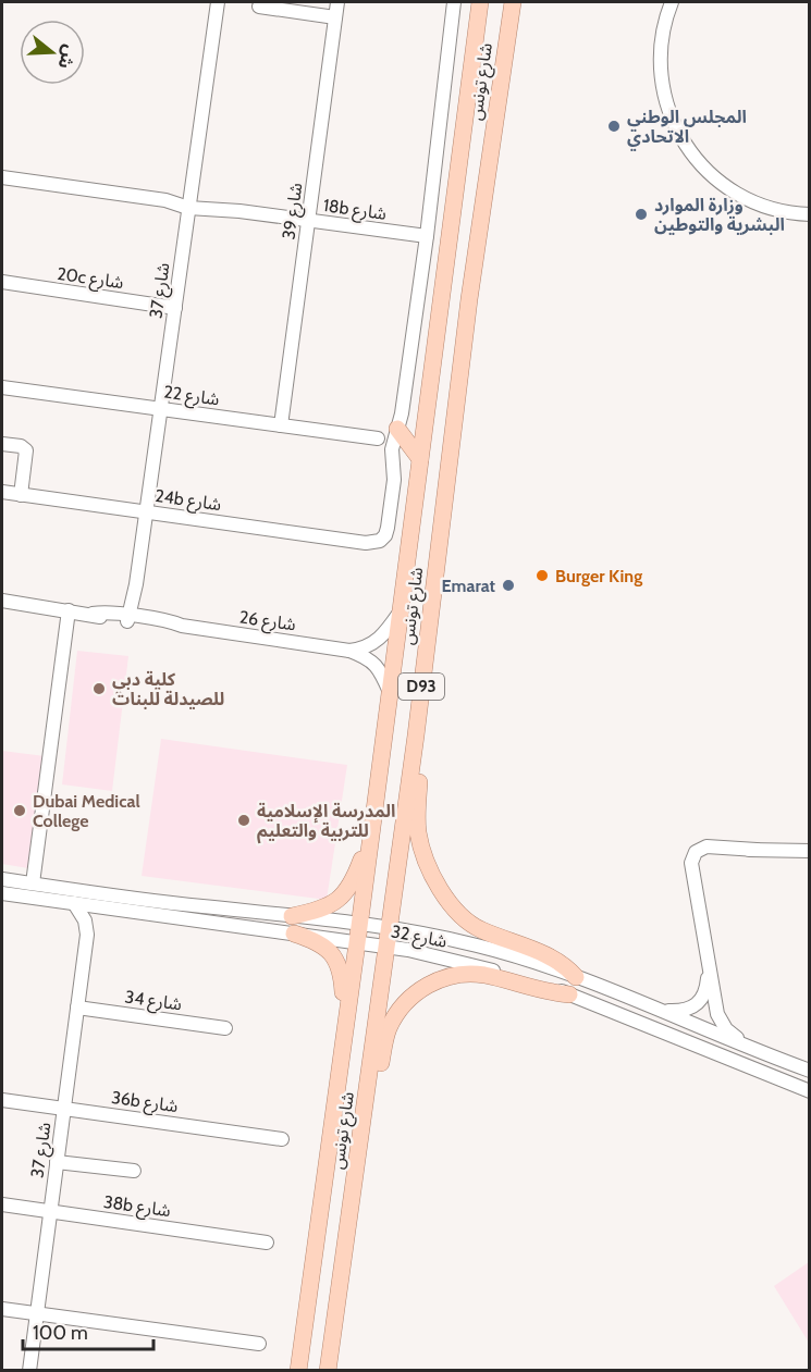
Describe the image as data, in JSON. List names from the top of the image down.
{
  "streets": {
    "main road": ["شارع تونس", "D93"],
    "street": [
      "18b شارع",
      "شارع 39",
      "20c شارع",
      "شارع 37",
      "شارع 22",
      "24b شارع",
      "شارع 26",
      "شارع 32",
      "شارع 34",
      "36b شارع",
      "38b شارع"
    ]
  },
  "crossings": [
    ["شارع تونس", "شارع 26"],
    ["شارع تونس", "شارع 32"],
    ["18b شارع", "شارع 39"],
    ["18b شارع", "شارع 37"],
    ["شارع 39", "شارع 22"],
    ["20c شارع", "شارع 37"],
    ["شارع 37", "شارع 22"],
    ["شارع 37", "24b شارع"],
    ["شارع 37", "شارع 26"],
    ["شارع 37", "شارع 32"],
    ["شارع 37", "شارع 34"],
    ["شارع 37", "36b شارع"],
    ["شارع 37", "38b شارع"]
  ],
  "places": [
    "المجلس الوطني الاتحادي",
    "وزارة الموارد البشرية والتوطين",
    "Burger King",
    "Emarat",
    "كلية دبي للصيدلة للبنات",
    "Dubai Medical College",
    "المدرسة الإسلامية للتربية والتعليم"
  ],
  "scale_bar": "100 m",
  "north": "right"
}
